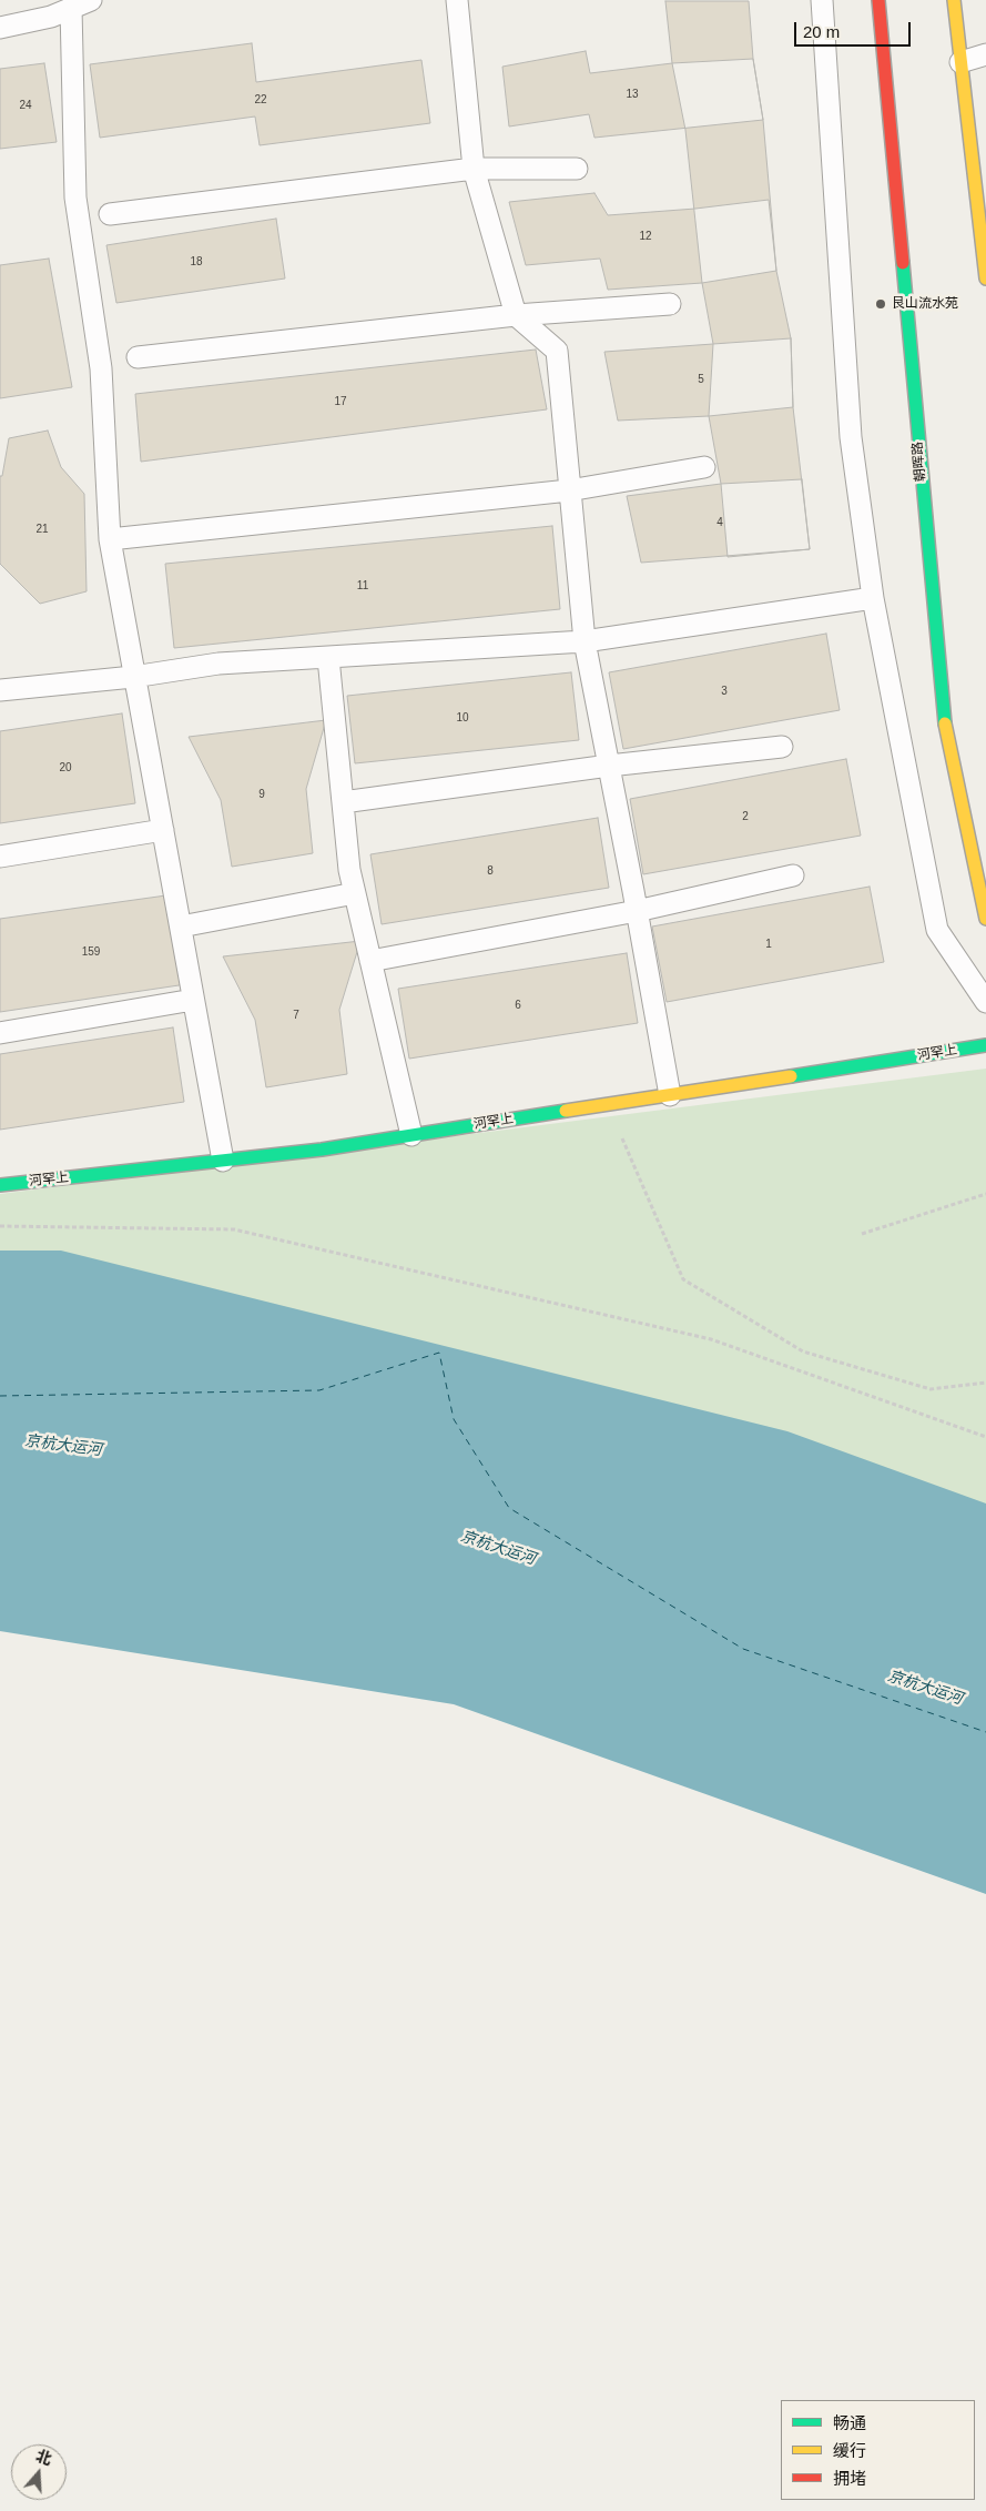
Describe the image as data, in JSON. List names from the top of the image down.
{
  "streets": {
    "main road": ["朝晖路", "河罕上"]
  },
  "water": ["京杭大运河"],
  "places": ["艮山流水苑"],
  "house_numbers": [
    "13",
    "22",
    "24",
    "12",
    "18",
    "5",
    "17",
    "4",
    "21",
    "11",
    "3",
    "10",
    "20",
    "9",
    "2",
    "8",
    "1",
    "159",
    "6",
    "7"
  ],
  "legend": ["畅通", "缓行", "拥堵"],
  "scale_bar": "20 m",
  "north": "top"
}
